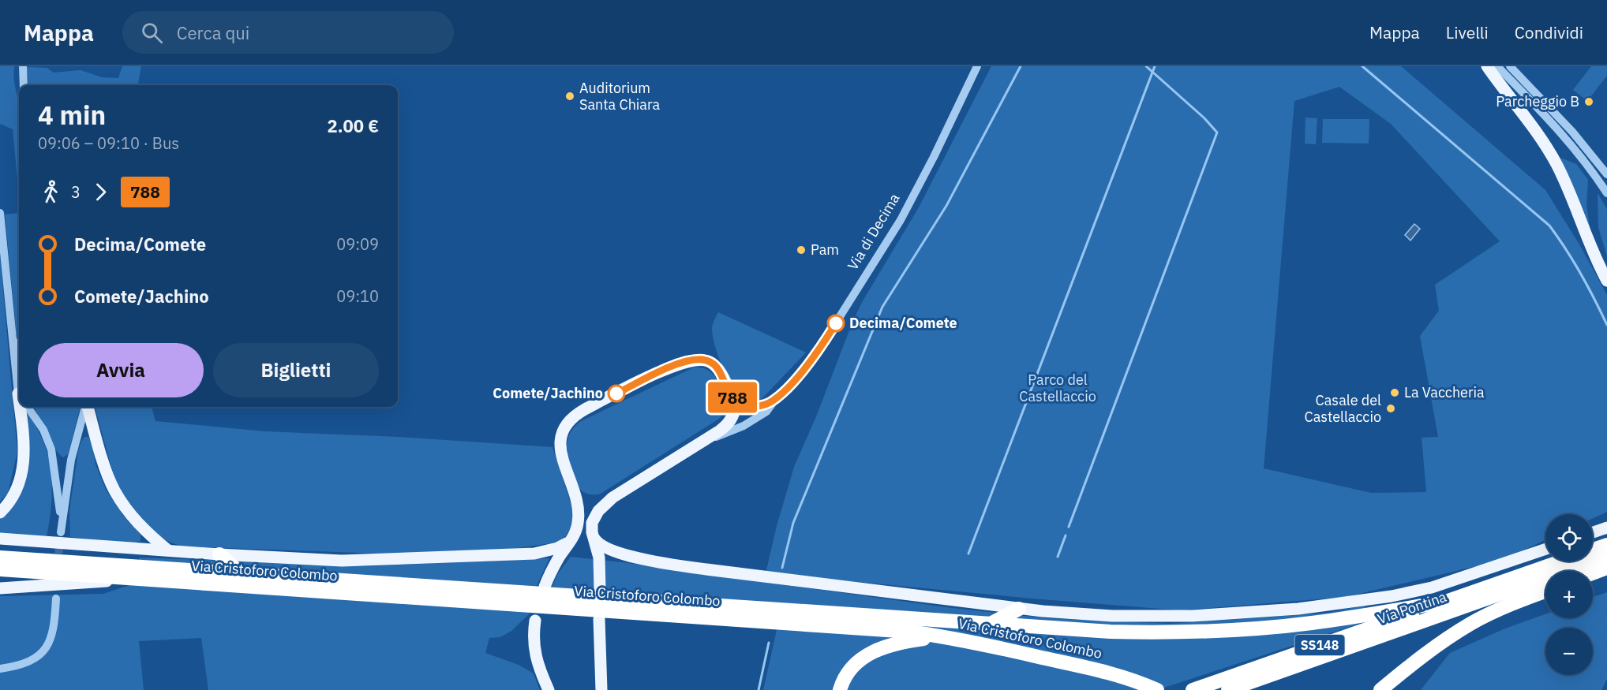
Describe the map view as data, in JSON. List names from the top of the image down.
{
  "streets": {
    "highway": ["Via Cristoforo Colombo", "Via Pontina", "SS148"],
    "main road": ["Via di Decima"]
  },
  "crossings": [
    ["Via di Decima", "Via Cristoforo Colombo"],
    ["Via Cristoforo Colombo", "Via Pontina"],
    ["Via Cristoforo Colombo", "SS148"],
    ["Via Pontina", "SS148"]
  ],
  "parks": ["Parco del Castellaccio"],
  "places": [
    "Auditorium Santa Chiara",
    "Parcheggio B",
    "Pam",
    "Decima/Comete",
    "La Vaccheria",
    "Comete/Jachino",
    "Casale del Castellaccio"
  ],
  "lines": ["bus line 788"],
  "page": {
    "header": "Mappa",
    "search": "Cerca qui",
    "nav": ["Mappa", "Livelli", "Condividi"],
    "on_map": "788",
    "heading": ["4 min", "09:06 – 09:10 · Bus", "2.00 €"],
    "legs": ["3", "788"],
    "list": [
      {
        "name": "Decima/Comete",
        "value": "09:09"
      },
      {
        "name": "Comete/Jachino",
        "value": "09:10"
      }
    ],
    "buttons": ["Avvia", "Biglietti"],
    "map_buttons": ["+", "−"]
  }
}
